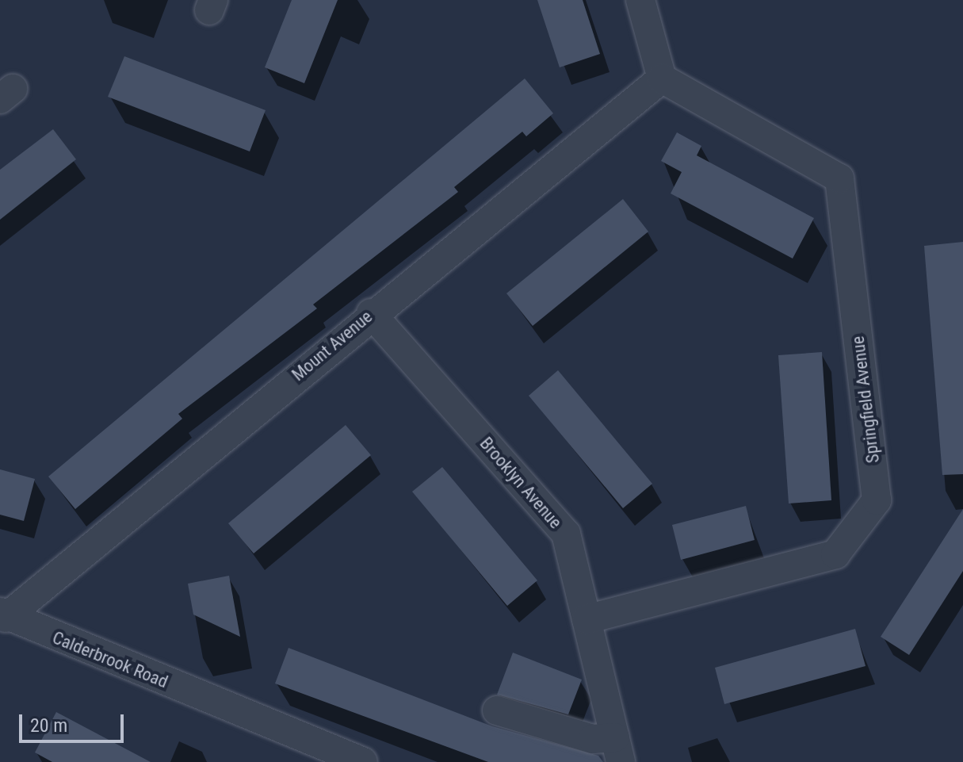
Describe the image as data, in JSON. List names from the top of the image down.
{
  "streets": {
    "street": [
      "Mount Avenue",
      "Springfield Avenue",
      "Brooklyn Avenue",
      "Calderbrook Road"
    ]
  },
  "crossings": [
    ["Mount Avenue", "Springfield Avenue"],
    ["Mount Avenue", "Brooklyn Avenue"],
    ["Mount Avenue", "Calderbrook Road"],
    ["Springfield Avenue", "Brooklyn Avenue"]
  ],
  "scale_bar": "20 m"
}
